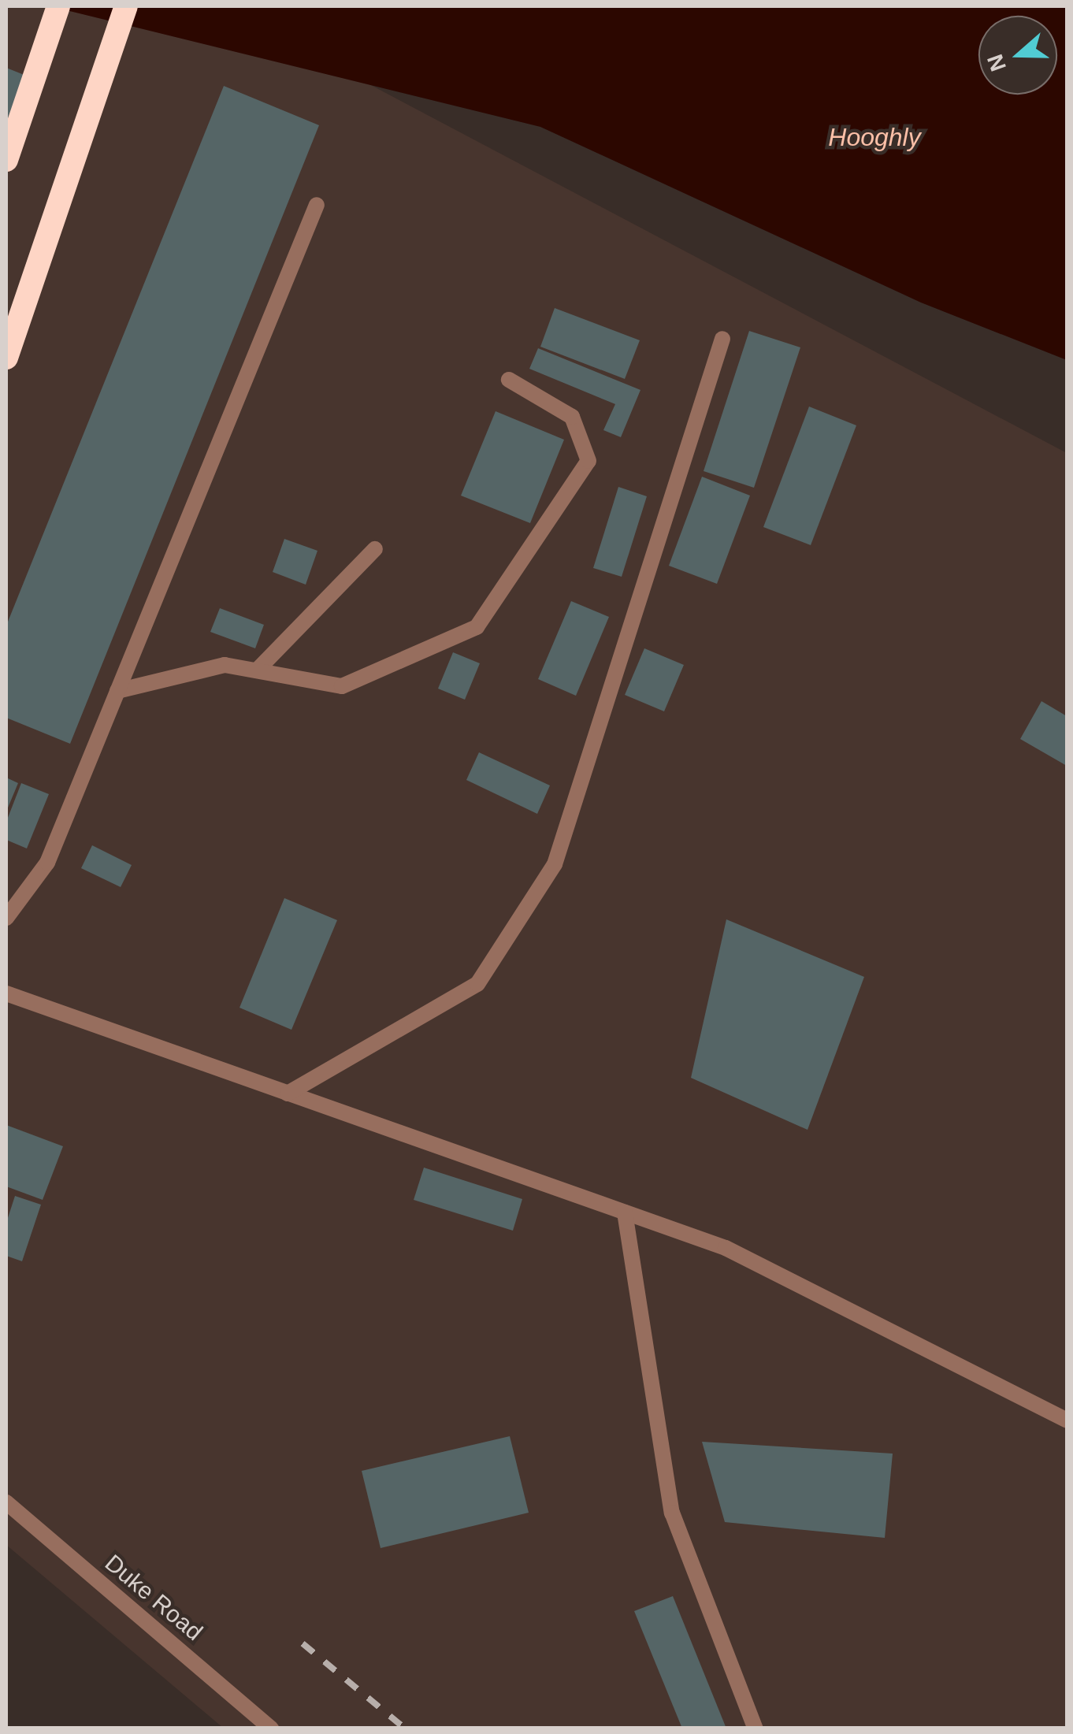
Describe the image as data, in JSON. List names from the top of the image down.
{
  "streets": {
    "street": ["Duke Road"]
  },
  "water": ["Hooghly"],
  "north": "left"
}
